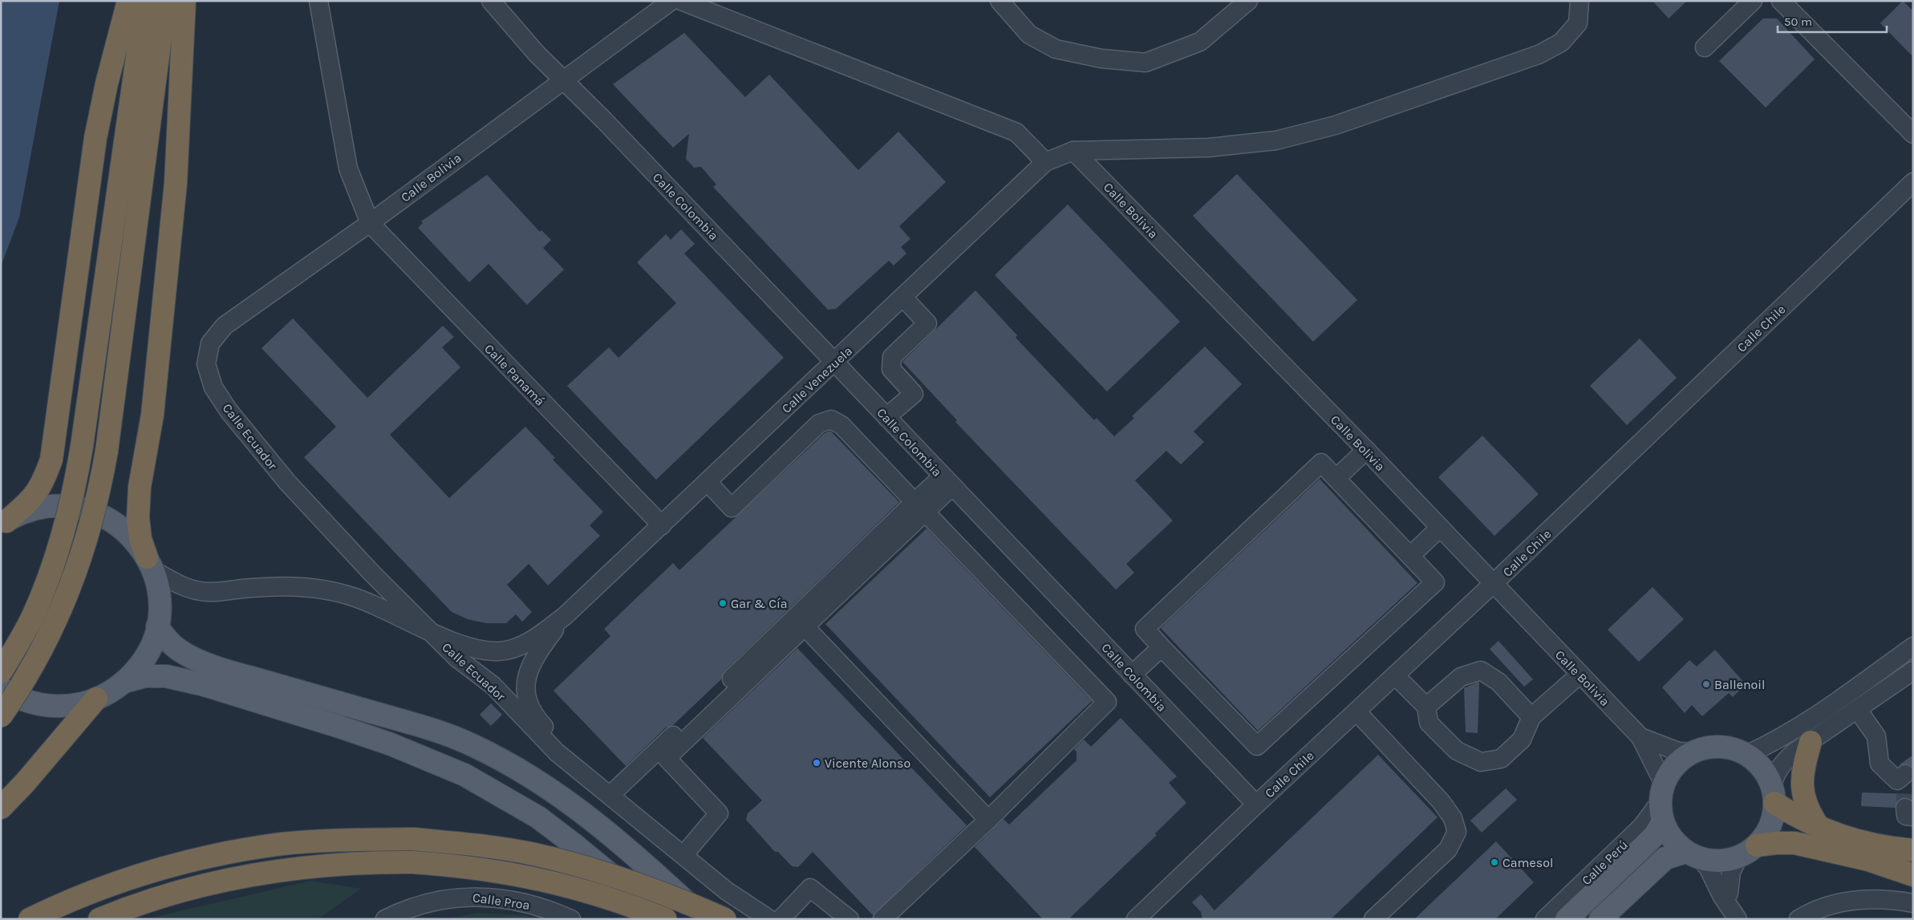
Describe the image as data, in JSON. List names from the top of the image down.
{
  "streets": {
    "main road": ["Calle Perú"],
    "street": [
      "Calle Bolivia",
      "Calle Colombia",
      "Calle Chile",
      "Calle Panamá",
      "Calle Venezuela",
      "Calle Ecuador",
      "Calle Proa"
    ]
  },
  "crossings": [
    ["Calle Bolivia", "Calle Colombia"],
    ["Calle Bolivia", "Calle Chile"],
    ["Calle Bolivia", "Calle Panamá"],
    ["Calle Bolivia", "Calle Venezuela"],
    ["Calle Bolivia", "Calle Ecuador"],
    ["Calle Bolivia", "Calle Perú"],
    ["Calle Colombia", "Calle Chile"],
    ["Calle Colombia", "Calle Venezuela"],
    ["Calle Panamá", "Calle Venezuela"]
  ],
  "places": [
    "Gar & Cía",
    "Ballenoil",
    "Vicente Alonso",
    "Camesol"
  ],
  "scale_bar": "50 m"
}
